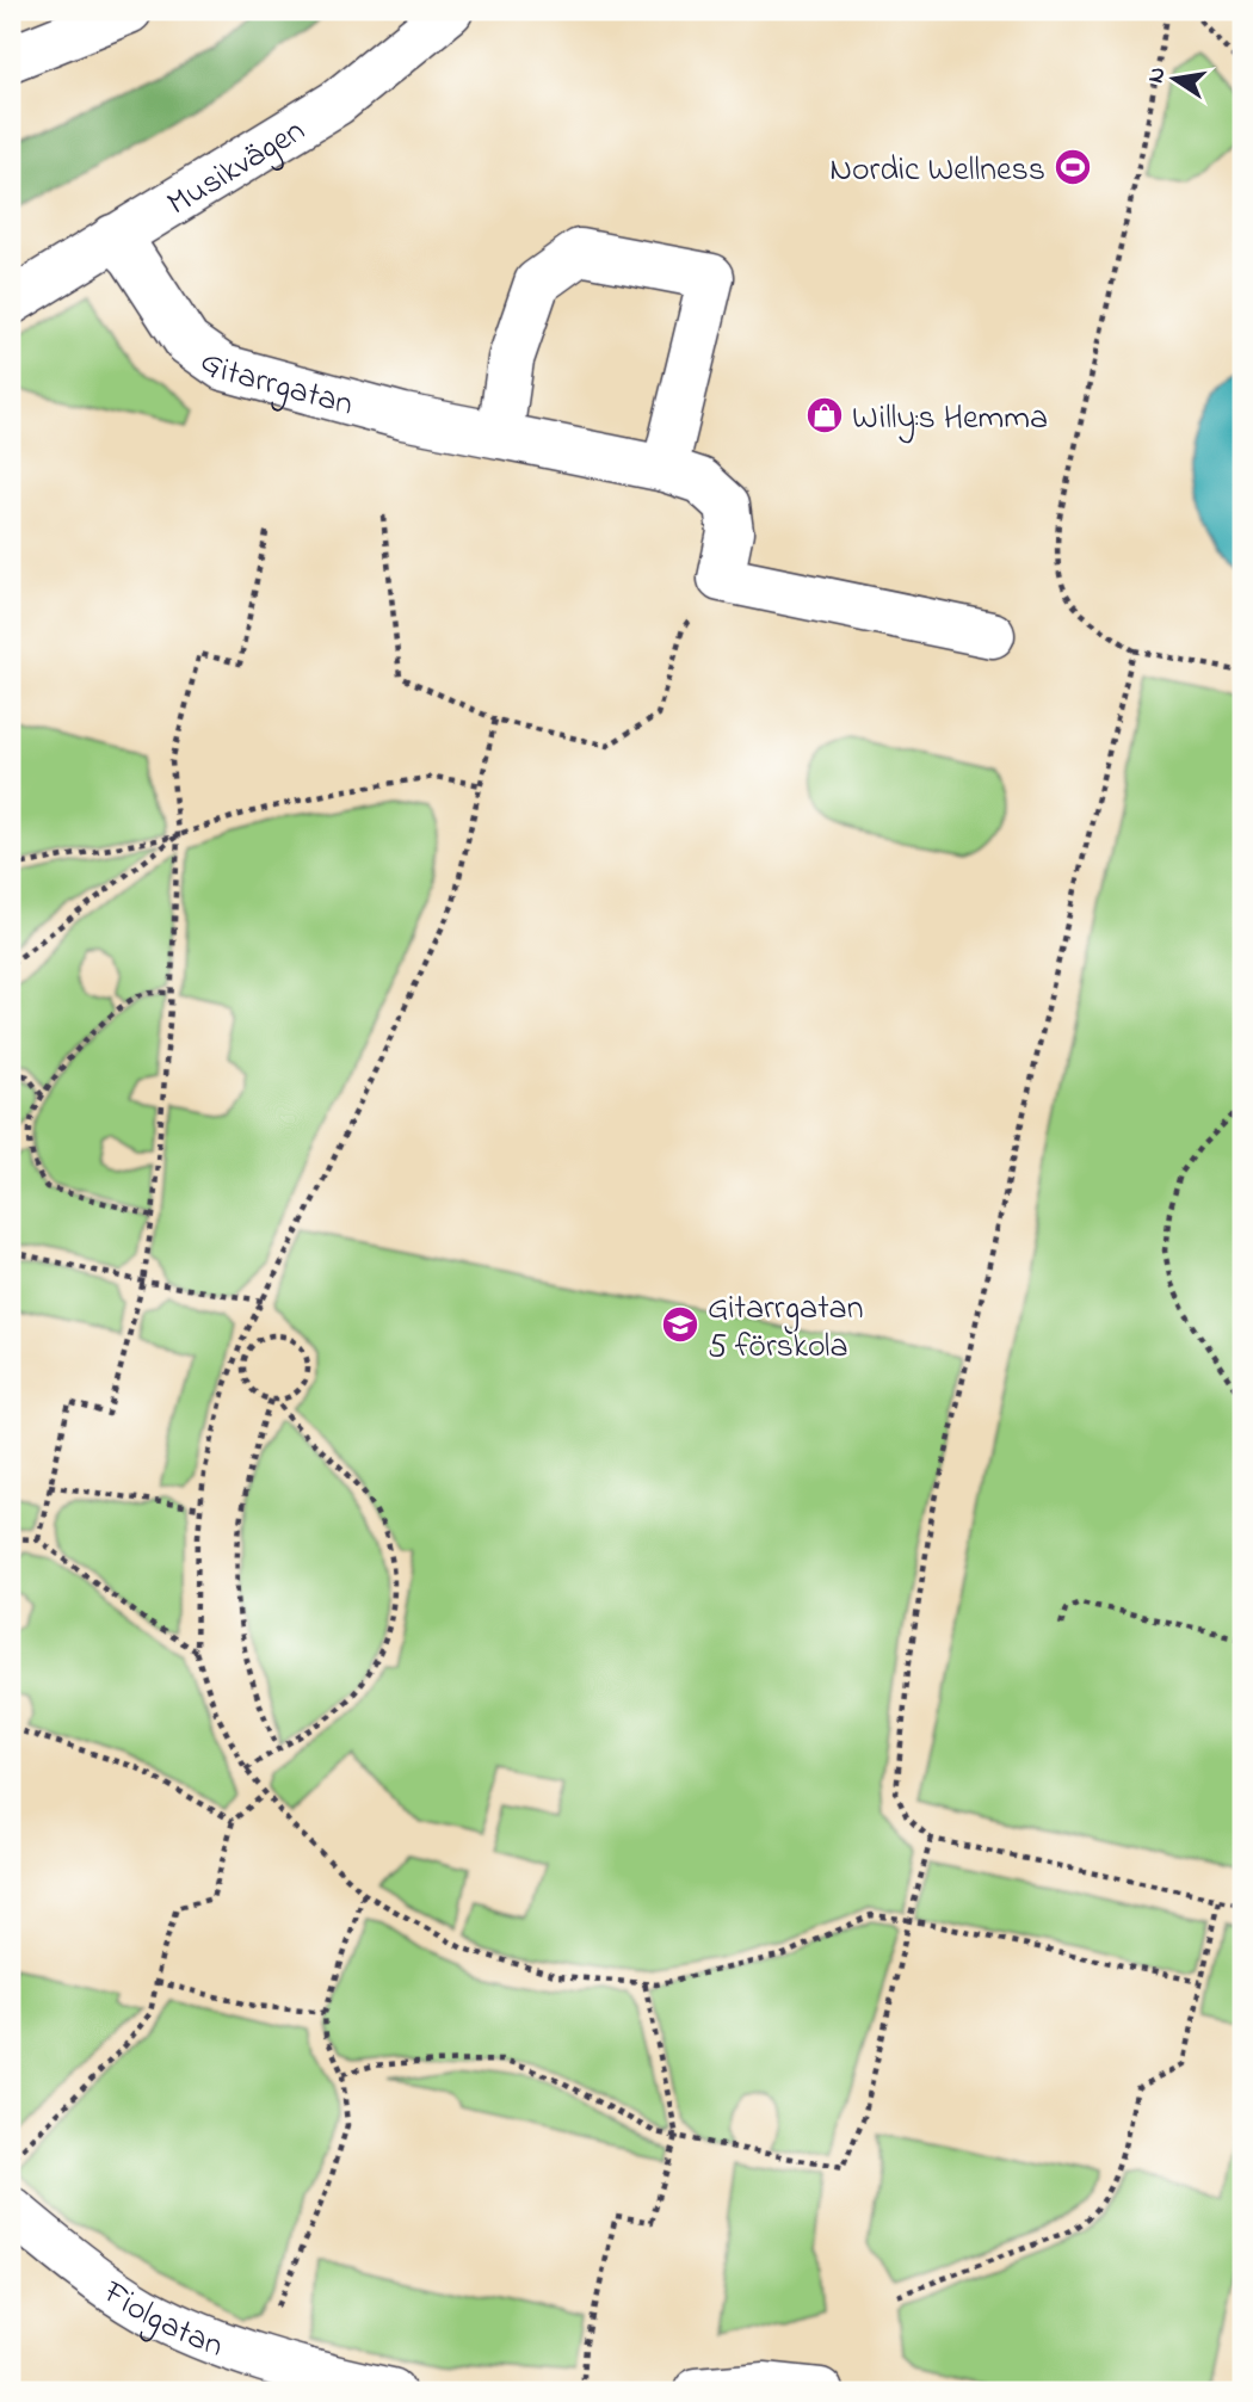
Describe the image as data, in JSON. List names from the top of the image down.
{
  "streets": {
    "street": ["Musikvägen", "Gitarrgatan", "Fiolgatan"]
  },
  "crossings": [
    ["Musikvägen", "Gitarrgatan"]
  ],
  "places": {
    "sports": ["Nordic Wellness"],
    "shop": ["Willy:s Hemma"],
    "school or university": ["Gitarrgatan 5 förskola"]
  },
  "north": "left"
}
